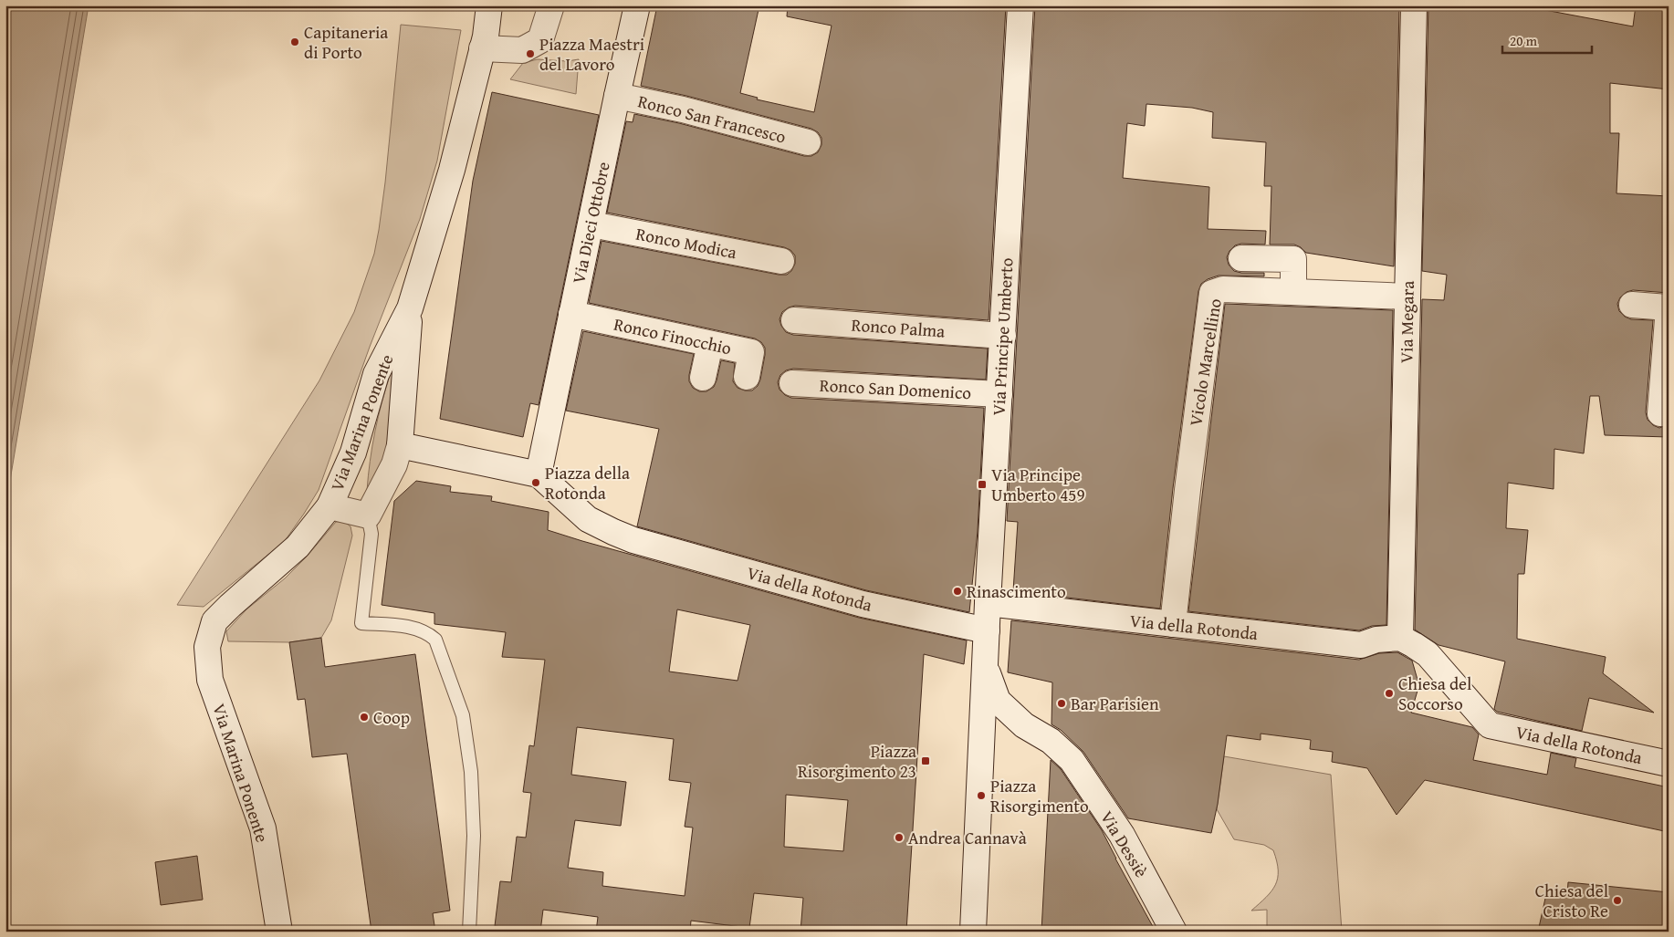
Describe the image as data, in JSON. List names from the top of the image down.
{
  "streets": {
    "street": [
      "Ronco San Francesco",
      "Via Dieci Ottobre",
      "Ronco Modica",
      "Via Megara",
      "Ronco Palma",
      "Ronco Finocchio",
      "Via Principe Umberto",
      "Vicolo Marcellino",
      "Ronco San Domenico",
      "Via Marina Ponente",
      "Via della Rotonda",
      "Via Dessiè"
    ]
  },
  "crossings": [
    ["Ronco San Francesco", "Via Dieci Ottobre"],
    ["Via Dieci Ottobre", "Ronco Modica"],
    ["Via Dieci Ottobre", "Ronco Finocchio"],
    ["Via Dieci Ottobre", "Via della Rotonda"],
    ["Via Megara", "Vicolo Marcellino"],
    ["Via Megara", "Via della Rotonda"],
    ["Ronco Palma", "Via Principe Umberto"],
    ["Via Principe Umberto", "Ronco San Domenico"],
    ["Via Principe Umberto", "Via della Rotonda"],
    ["Via Principe Umberto", "Via Dessiè"],
    ["Vicolo Marcellino", "Via della Rotonda"]
  ],
  "places": {
    "other": [
      "Capitaneria di Porto",
      "Piazza Maestri del Lavoro",
      "Piazza della Rotonda",
      "Rinascimento",
      "Chiesa del Soccorso",
      "Bar Parisien",
      "Coop",
      "Piazza Risorgimento",
      "Andrea Cannavà",
      "Chiesa del Cristo Re"
    ],
    "transit": ["Via Principe Umberto 459", "Piazza Risorgimento 23"]
  },
  "scale_bar": "20 m"
}
